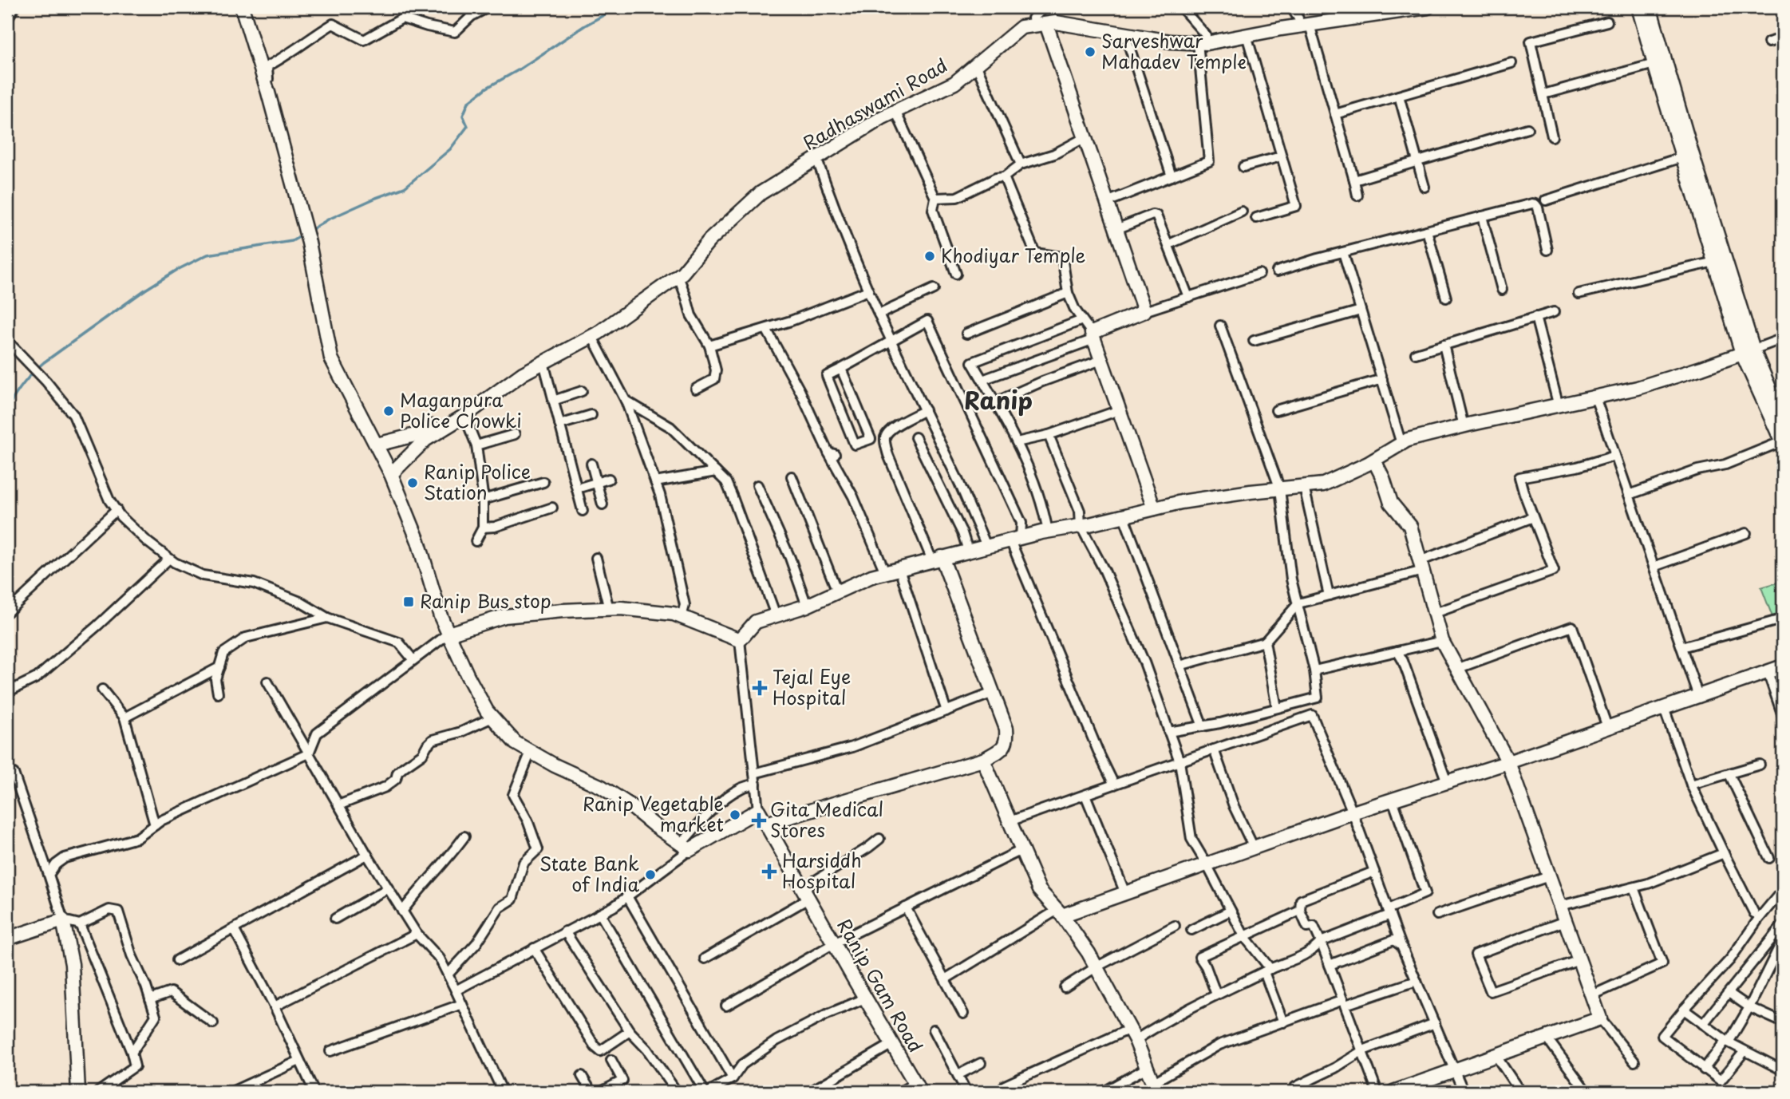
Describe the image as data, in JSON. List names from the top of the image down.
{
  "streets": {
    "street": ["Radhaswami Road", "Ranip Gam Road"]
  },
  "districts": ["Ranip"],
  "places": {
    "other": [
      "Sarveshwar Mahadev Temple",
      "Khodiyar Temple",
      "Maganpura Police Chowki",
      "Ranip Police Station",
      "Ranip Vegetable market",
      "State Bank of India"
    ],
    "transit": ["Ranip Bus stop"],
    "health": ["Tejal Eye Hospital", "Gita Medical Stores", "Harsiddh Hospital"]
  }
}
